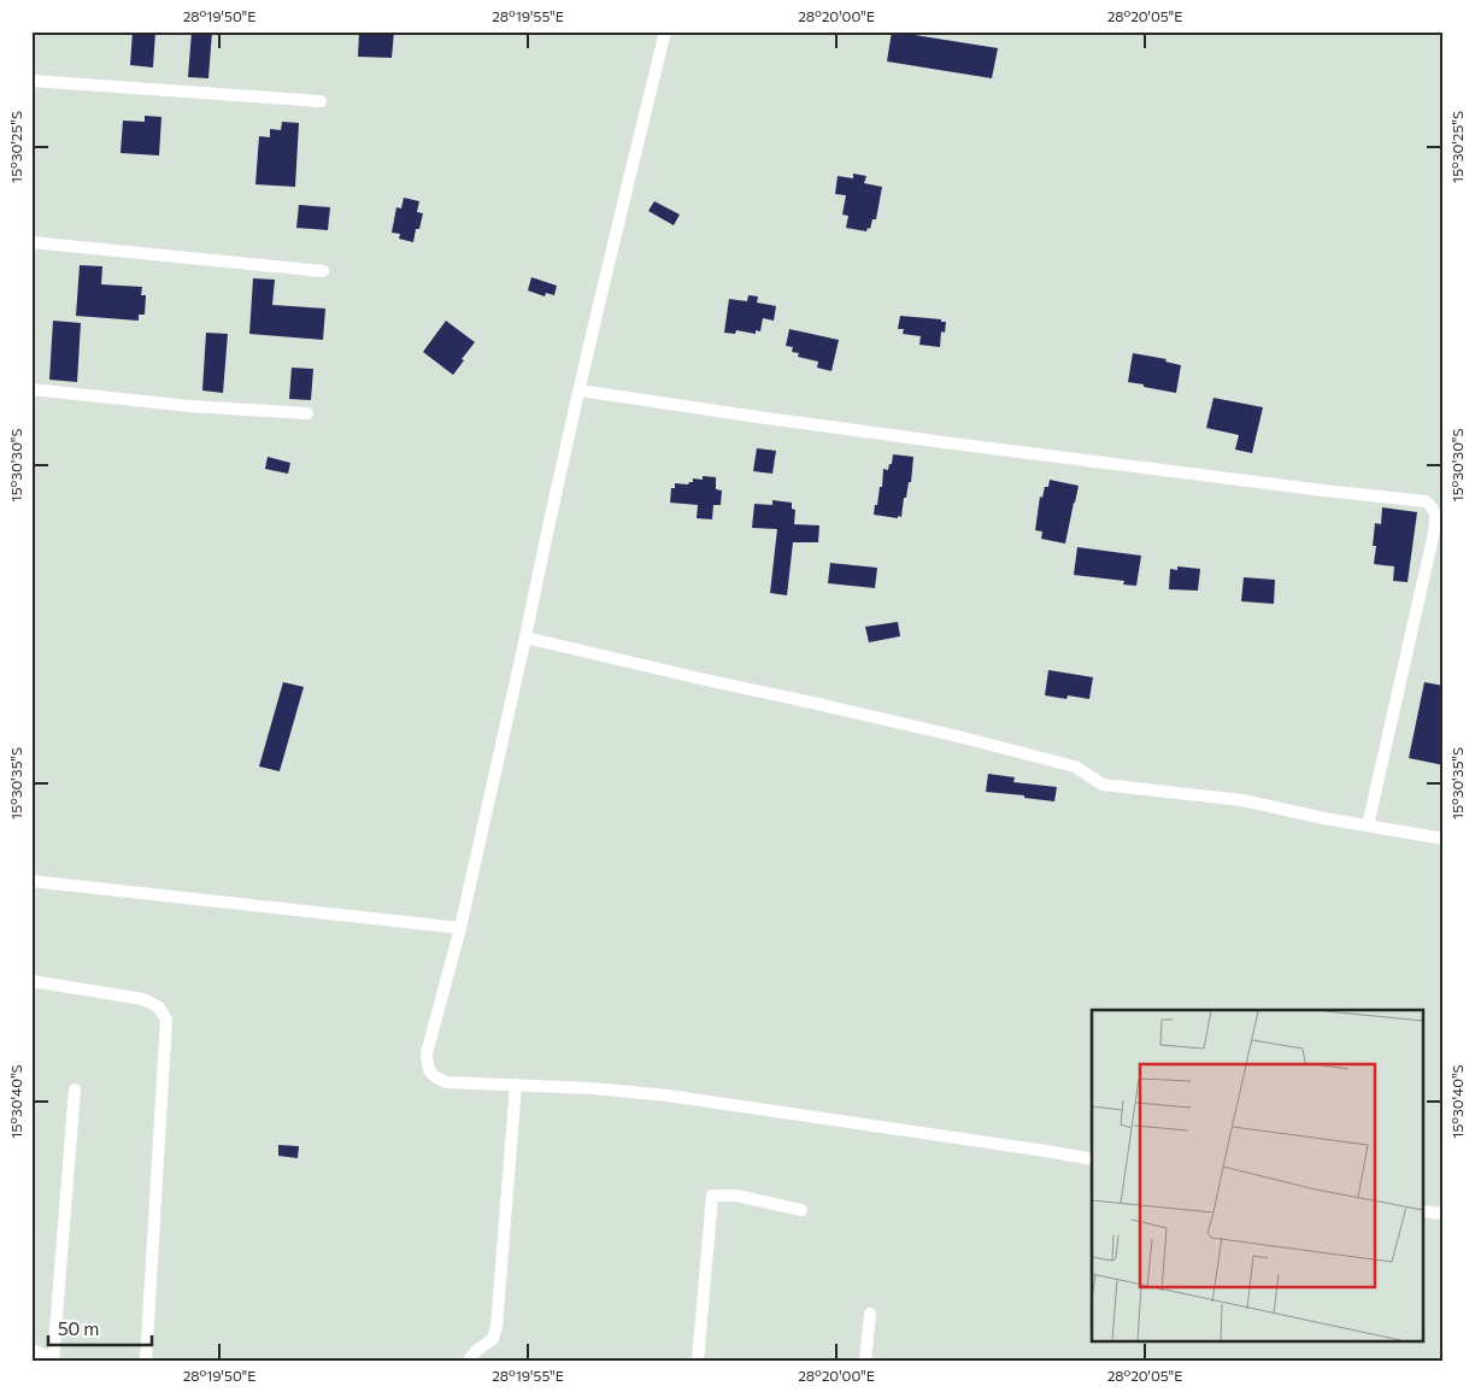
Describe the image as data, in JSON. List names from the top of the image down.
{
  "scale_bar": "50 m",
  "coordinates": [
    "28°19'50\"E",
    "28°19'55\"E",
    "28°20'00\"E",
    "28°20'05\"E",
    "15°30'25\"S",
    "15°30'30\"S",
    "15°30'35\"S",
    "15°30'40\"S"
  ]
}
